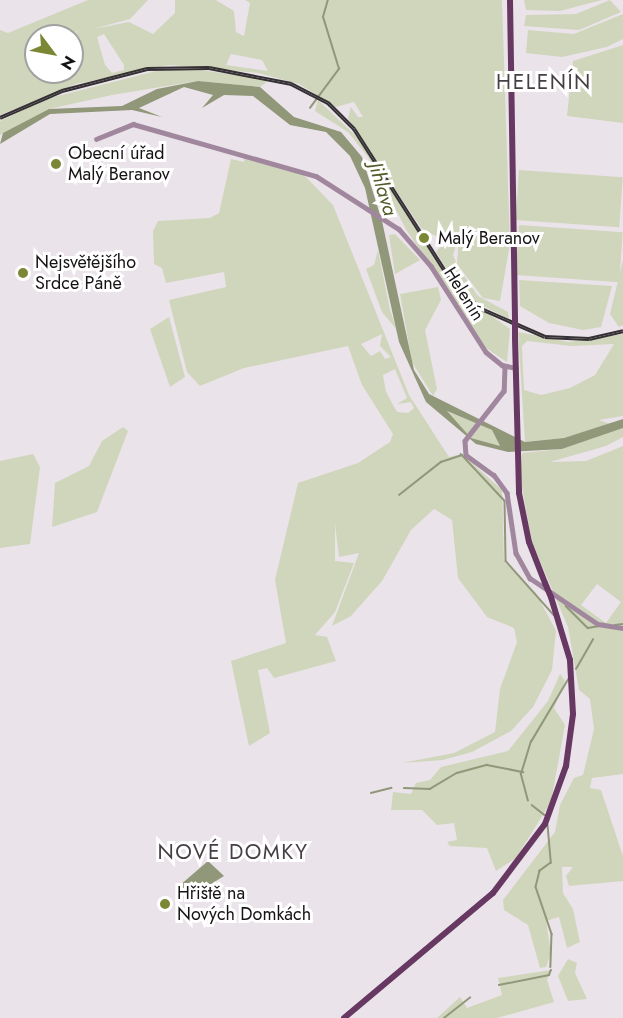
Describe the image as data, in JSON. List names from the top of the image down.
{
  "streets": {
    "street": ["Helenín"]
  },
  "districts": ["HELENÍN", "NOVÉ DOMKY"],
  "water": ["Jihlava"],
  "places": [
    "Obecní úřad Malý Beranov",
    "Malý Beranov",
    "Nejsvětějšího Srdce Páně",
    "Hřiště na Nových Domkách"
  ],
  "north": "bottom right"
}
